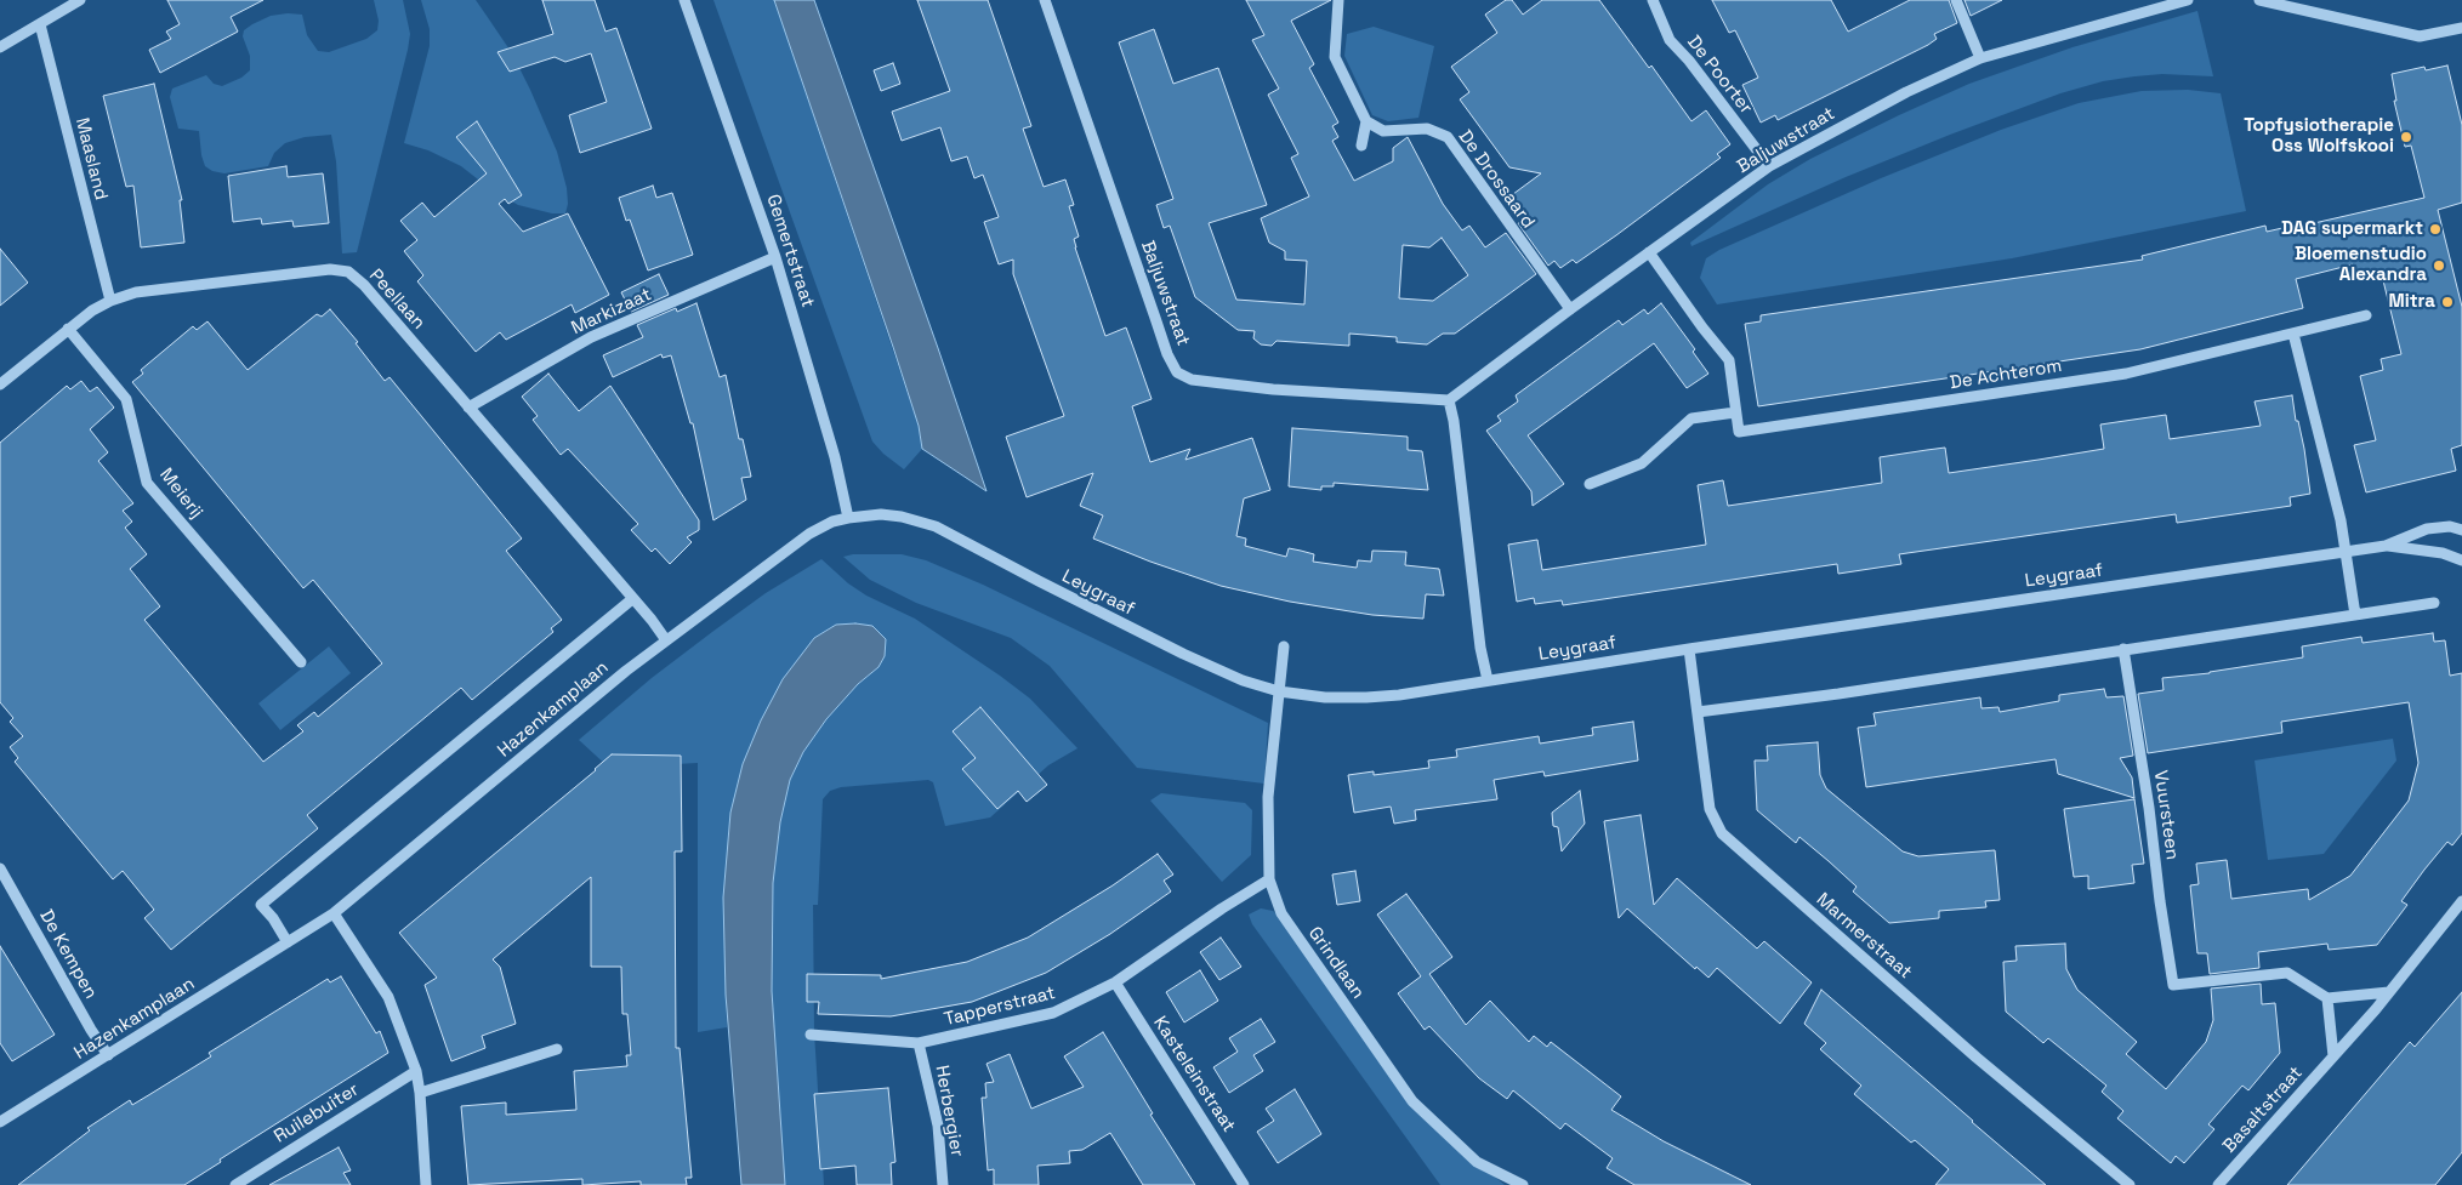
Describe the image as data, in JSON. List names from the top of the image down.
{
  "streets": {
    "street": [
      "De Poorter",
      "Baljuwstraat",
      "Maasland",
      "De Drossaard",
      "Gemertstraat",
      "Peellaan",
      "Markizaat",
      "De Achterom",
      "Meierij",
      "Leygraaf",
      "Hazenkamplaan",
      "Vuursteen",
      "Marmerstraat",
      "De Kempen",
      "Grindlaan",
      "Tapperstraat",
      "Kasteleinstraat",
      "Basaltstraat",
      "Herbergier",
      "Ruilebuiter"
    ]
  },
  "crossings": [
    ["De Poorter", "Baljuwstraat"],
    ["Baljuwstraat", "De Drossaard"],
    ["Maasland", "Peellaan"],
    ["Gemertstraat", "Markizaat"],
    ["Gemertstraat", "Leygraaf"],
    ["Gemertstraat", "Hazenkamplaan"],
    ["Peellaan", "Markizaat"],
    ["Peellaan", "Meierij"],
    ["Peellaan", "Hazenkamplaan"],
    ["Leygraaf", "Hazenkamplaan"],
    ["Leygraaf", "Marmerstraat"],
    ["Leygraaf", "Grindlaan"],
    ["Hazenkamplaan", "De Kempen"],
    ["Grindlaan", "Tapperstraat"],
    ["Tapperstraat", "Kasteleinstraat"],
    ["Tapperstraat", "Herbergier"]
  ],
  "places": [
    "Topfysiotherapie Oss Wolfskooi",
    "DAG supermarkt",
    "Bloemenstudio Alexandra",
    "Mitra"
  ]
}
